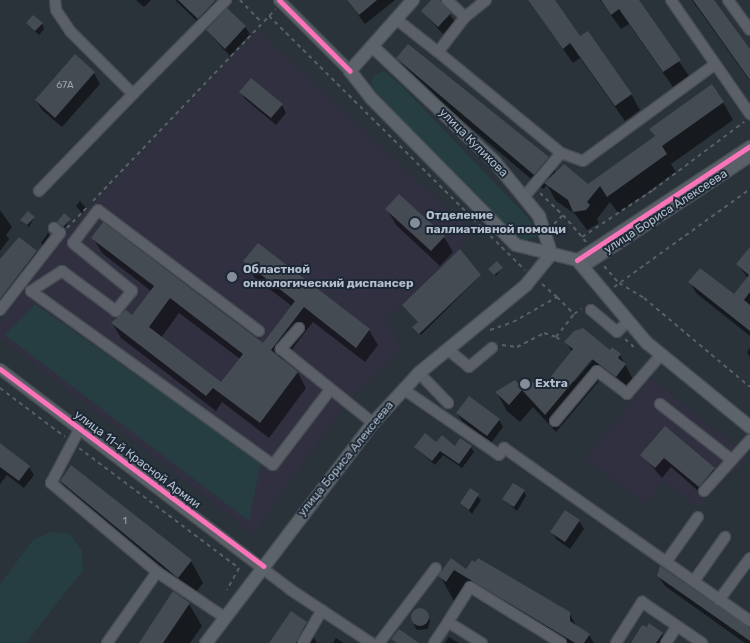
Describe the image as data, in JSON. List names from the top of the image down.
{
  "streets": {
    "main road": ["улица Куликова", "улица Бориса Алексеева"],
    "street": ["улица 11-й Красной Армии"]
  },
  "crossings": [
    ["улица Куликова", "улица Бориса Алексеева"],
    ["улица Бориса Алексеева", "улица 11-й Красной Армии"]
  ],
  "places": ["Отделение паллиативной помощи", "Областной онкологический диспансер", "Extra"],
  "house_numbers": ["67А", "1"]
}
